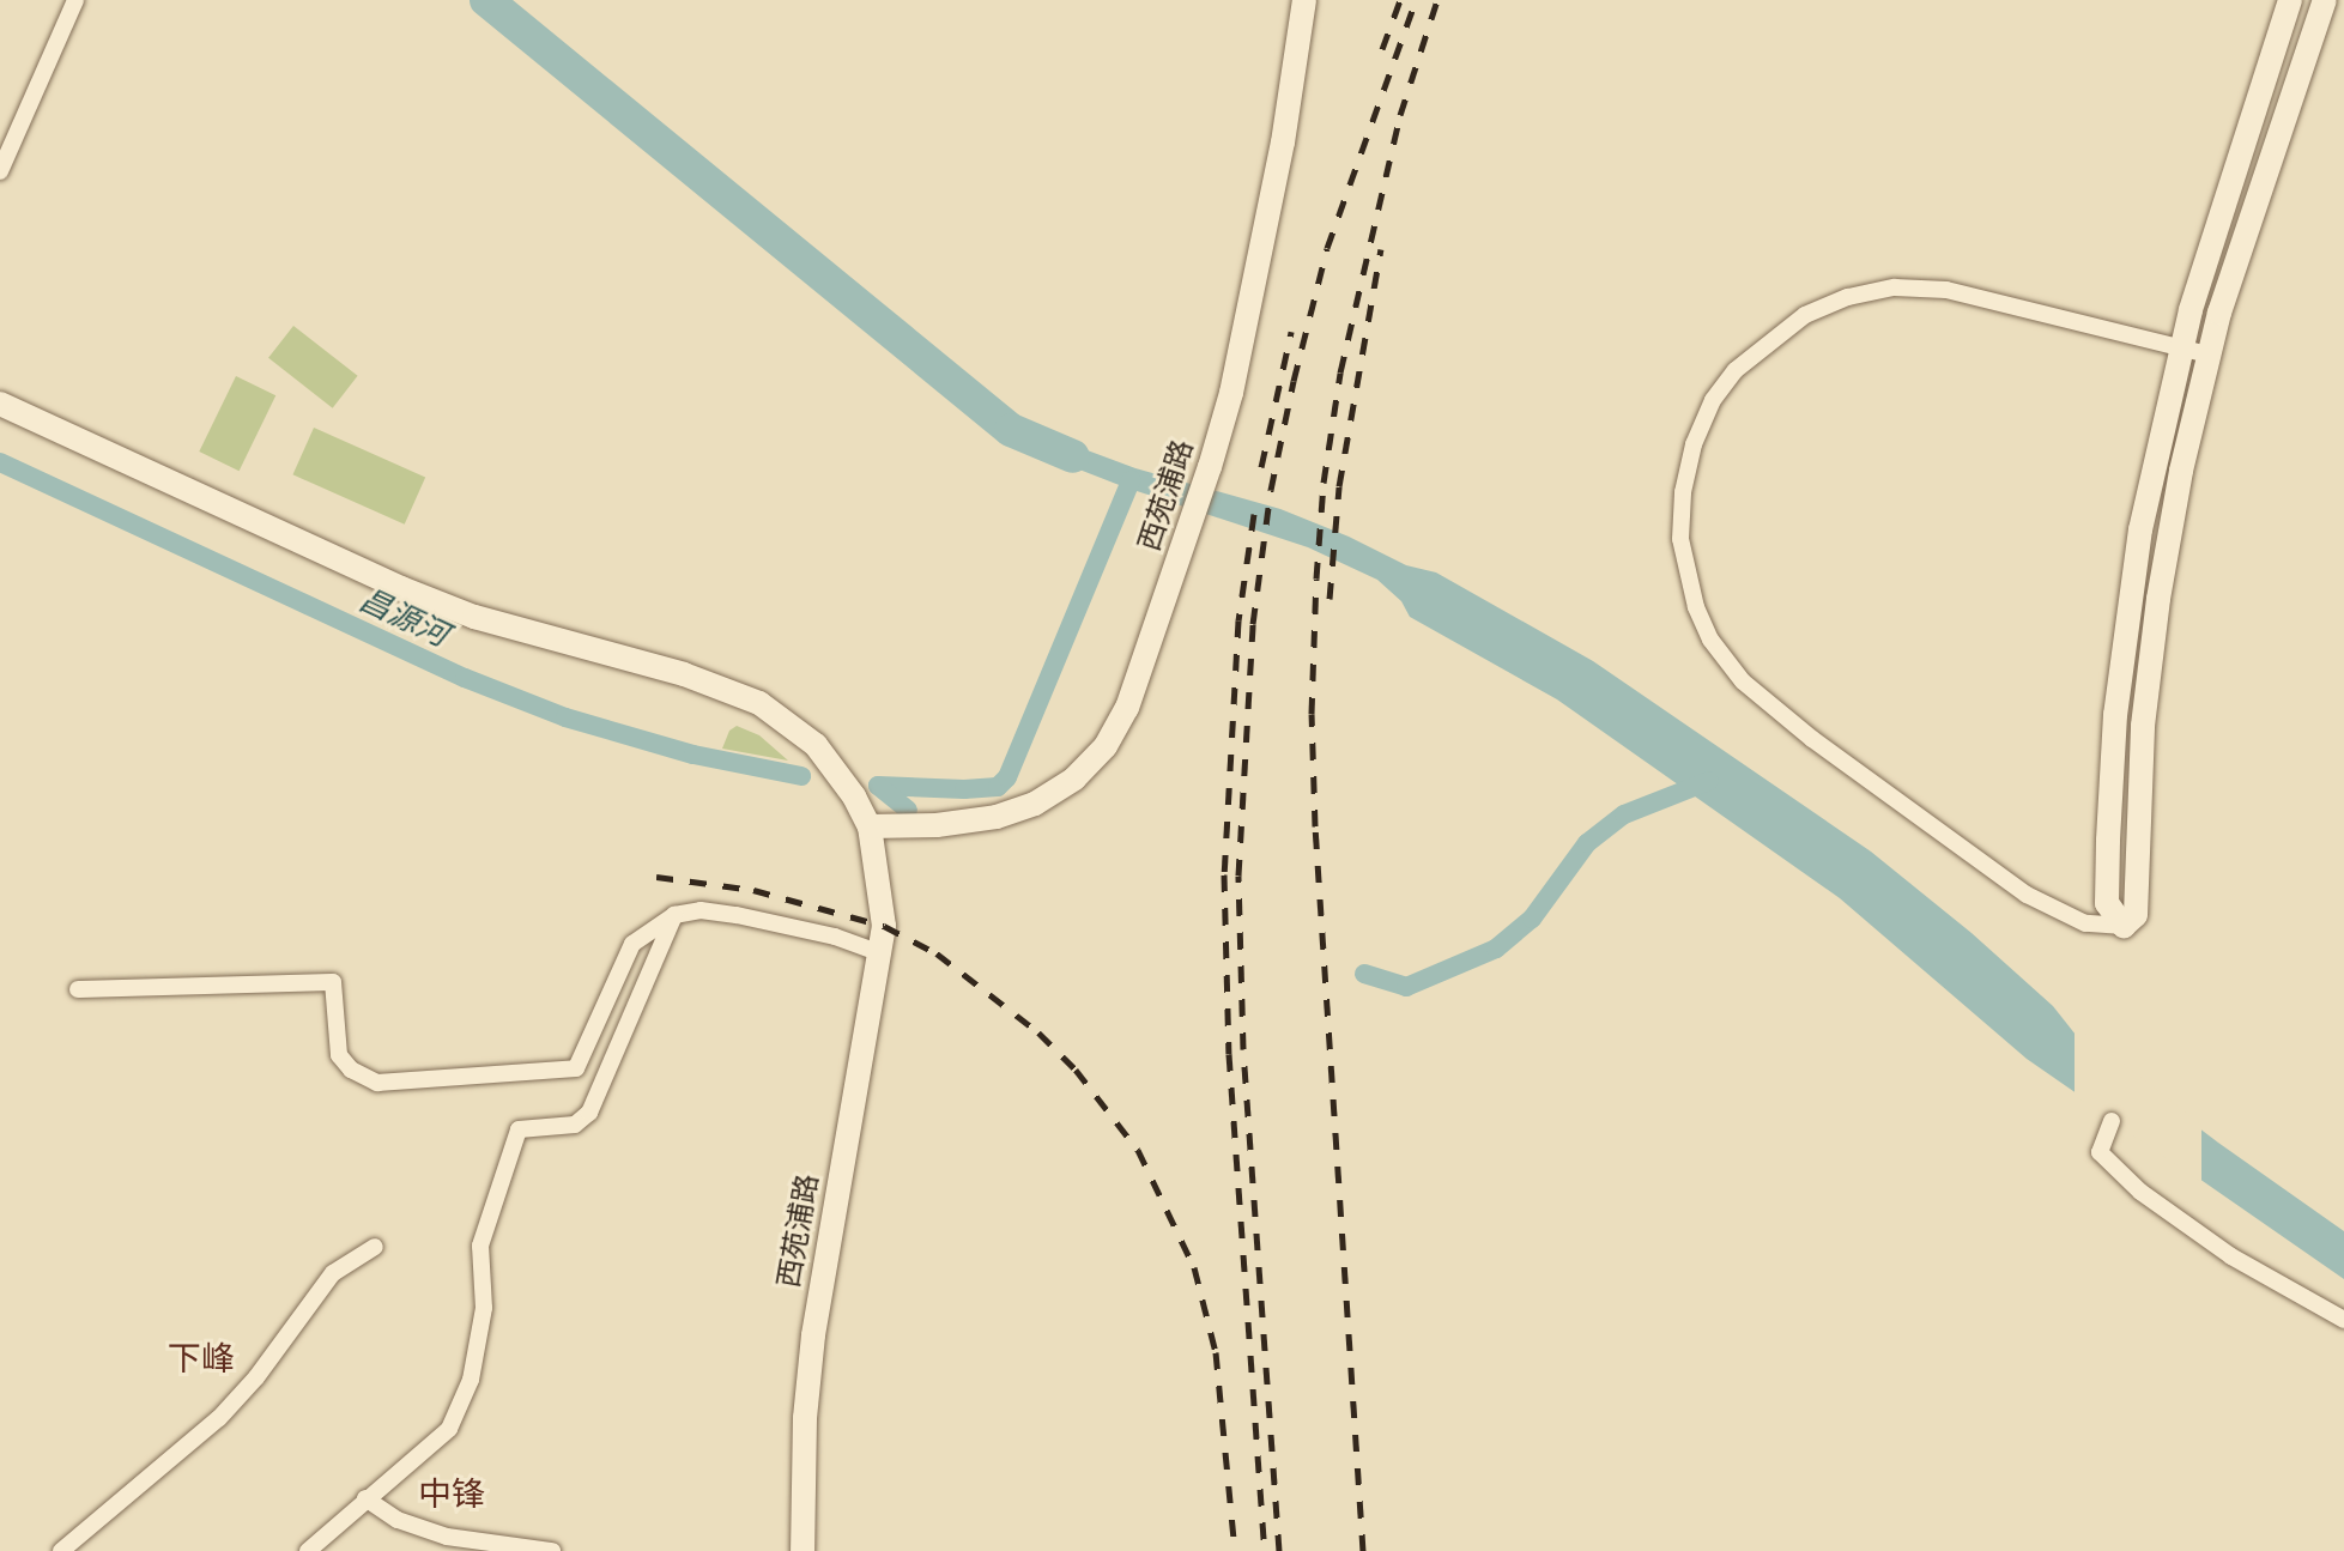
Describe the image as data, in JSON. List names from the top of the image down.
{
  "streets": {
    "street": ["西苑浦路"]
  },
  "districts": ["下峰", "中锋"],
  "water": ["昌源河"]
}
